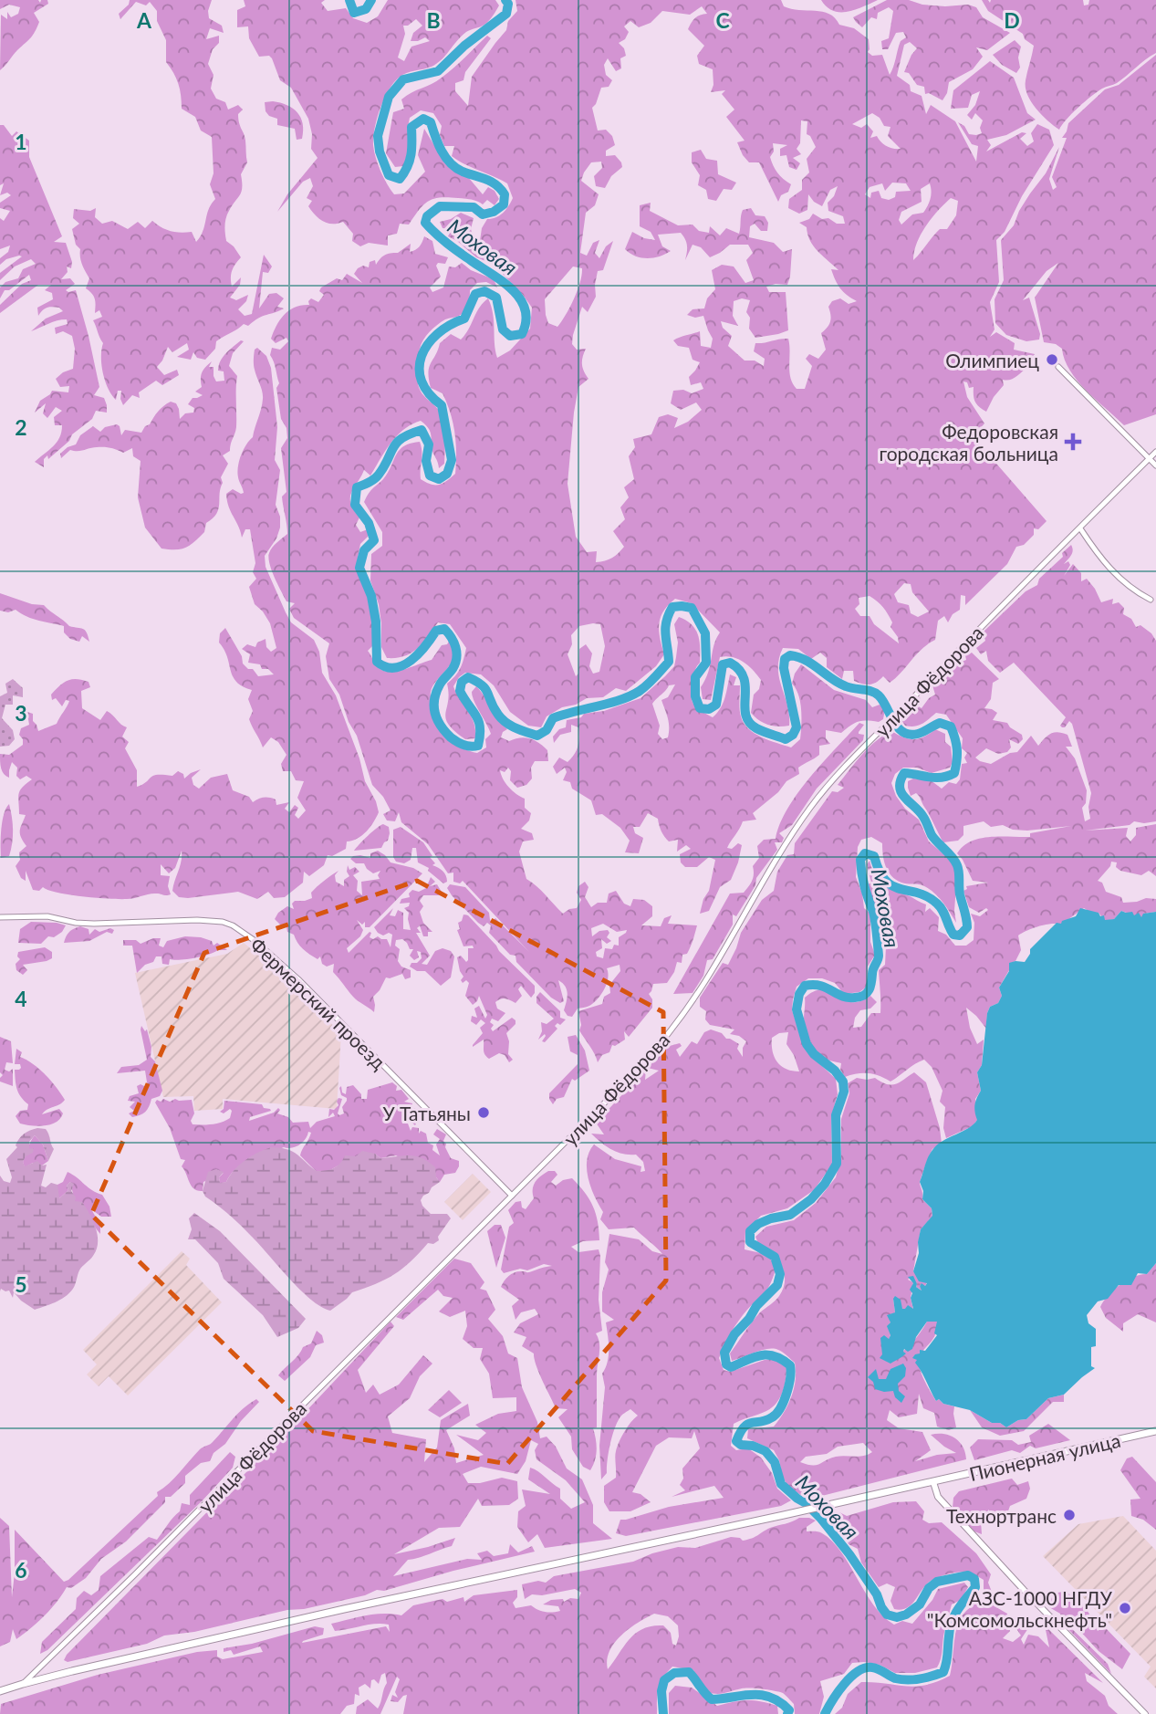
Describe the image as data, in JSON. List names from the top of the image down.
{
  "streets": {
    "main road": ["Пионерная улица"],
    "street": ["улица Фёдорова", "Фермерский проезд"]
  },
  "crossings": [
    ["улица Фёдорова", "Фермерский проезд"],
    ["улица Фёдорова", "Пионерная улица"]
  ],
  "water": ["Моховая"],
  "places": {
    "other": [
      "Олимпиец",
      "У Татьяны",
      "Технортранс",
      "АЗС-1000 НГДУ \"Комсомольскнефть\""
    ],
    "health": ["Федоровская городская больница"]
  },
  "grid": {
    "columns": [
      "A",
      "B",
      "C",
      "D"
    ],
    "rows": [
      "1",
      "2",
      "3",
      "4",
      "5",
      "6"
    ]
  }
}
